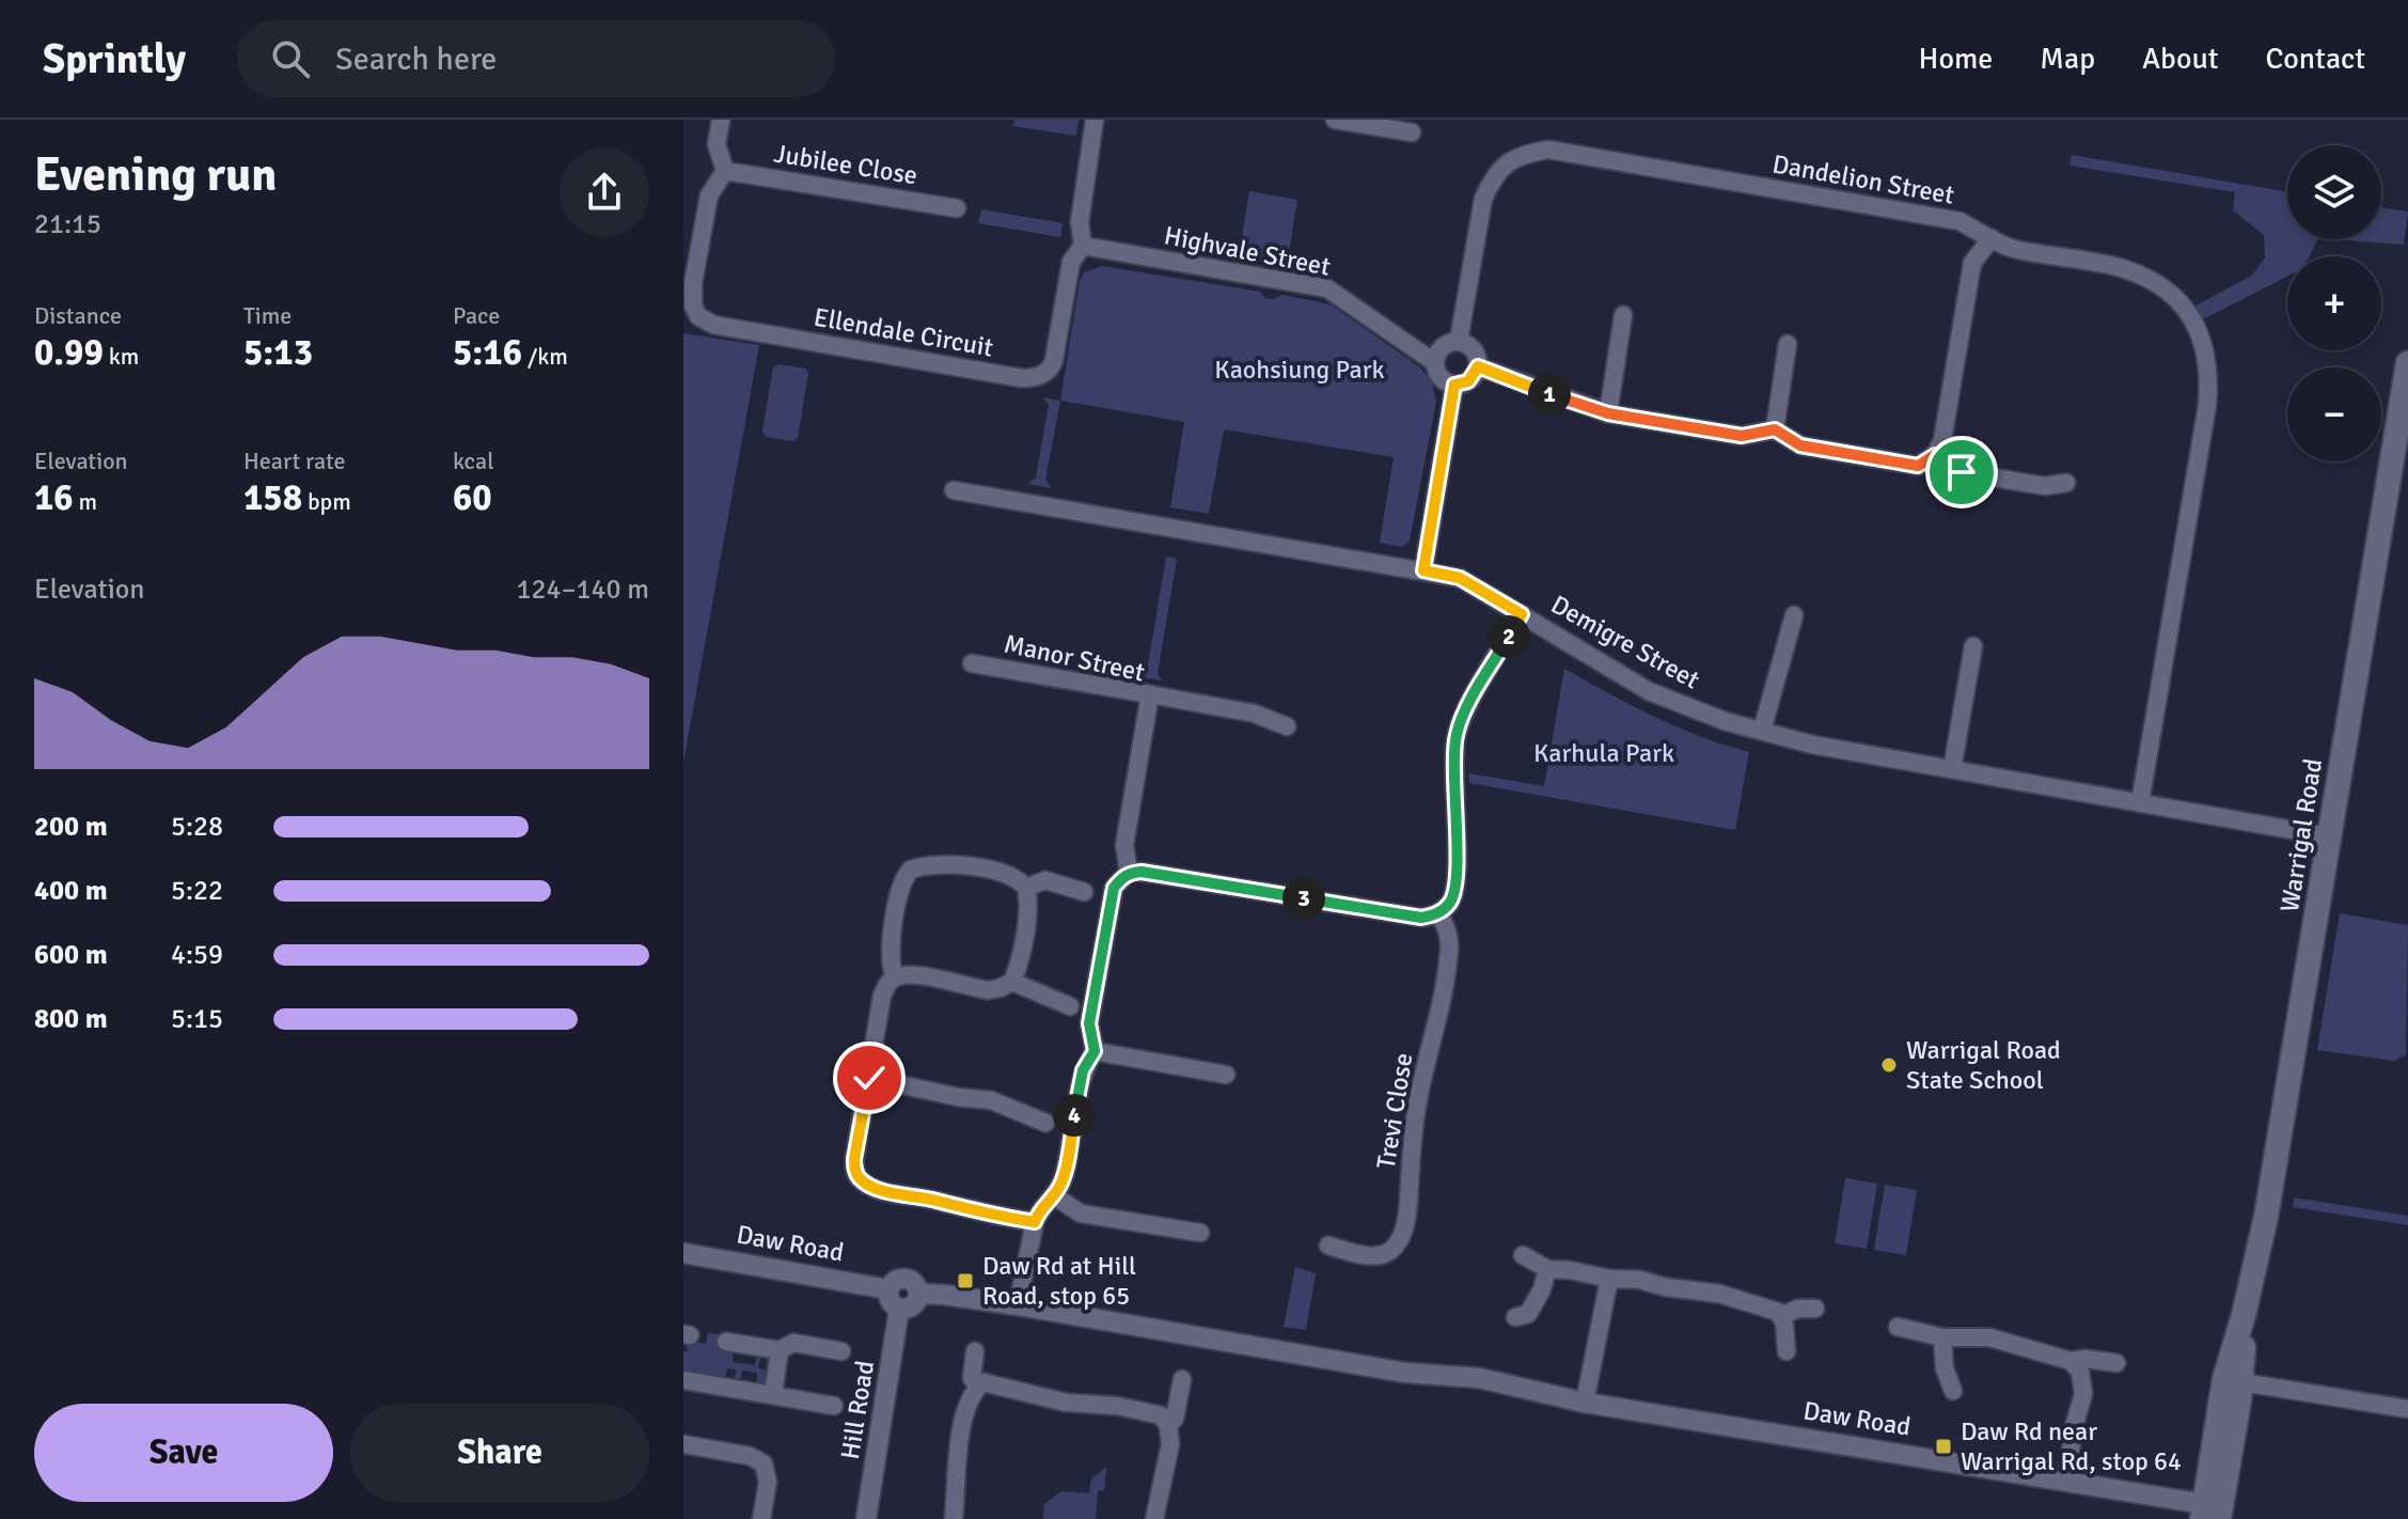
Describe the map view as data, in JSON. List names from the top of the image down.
{
  "streets": {
    "main road": ["Warrigal Road"],
    "street": [
      "Jubilee Close",
      "Dandelion Street",
      "Highvale Street",
      "Ellendale Circuit",
      "Demigre Street",
      "Manor Street",
      "Trevi Close",
      "Daw Road",
      "Hill Road"
    ]
  },
  "crossings": [
    ["Jubilee Close", "Ellendale Circuit"],
    ["Dandelion Street", "Highvale Street"],
    ["Dandelion Street", "Demigre Street"],
    ["Highvale Street", "Ellendale Circuit"],
    ["Demigre Street", "Warrigal Road"],
    ["Manor Street", "Daw Road"],
    ["Warrigal Road", "Daw Road"],
    ["Daw Road", "Hill Road"]
  ],
  "parks": ["Kaohsiung Park", "Karhula Park"],
  "places": {
    "other": ["Warrigal Road State School"],
    "transit": ["Daw Rd at Hill Road, stop 65", "Daw Rd near Warrigal Rd, stop 64"]
  },
  "page": {
    "header": "Sprintly",
    "search": "Search here",
    "nav": [
      "Home",
      "Map",
      "About",
      "Contact"
    ],
    "heading": ["Evening run", "21:15"],
    "map_buttons": ["+", "−"],
    "stats": [
      ["Distance", "0.99 km"],
      ["Time", "5:13"],
      ["Pace", "5:16 /km"],
      ["Elevation", "16 m"],
      ["Heart rate", "158 bpm"],
      ["kcal", "60"]
    ],
    "pins": [
      "1",
      "2",
      "3",
      "4"
    ],
    "chart": ["Elevation", "124–140 m"],
    "list": [
      {
        "name": "200 m",
        "note": "5:28"
      },
      {
        "name": "400 m",
        "note": "5:22"
      },
      {
        "name": "600 m",
        "note": "4:59"
      },
      {
        "name": "800 m",
        "note": "5:15"
      }
    ],
    "buttons": ["Save", "Share"]
  }
}
